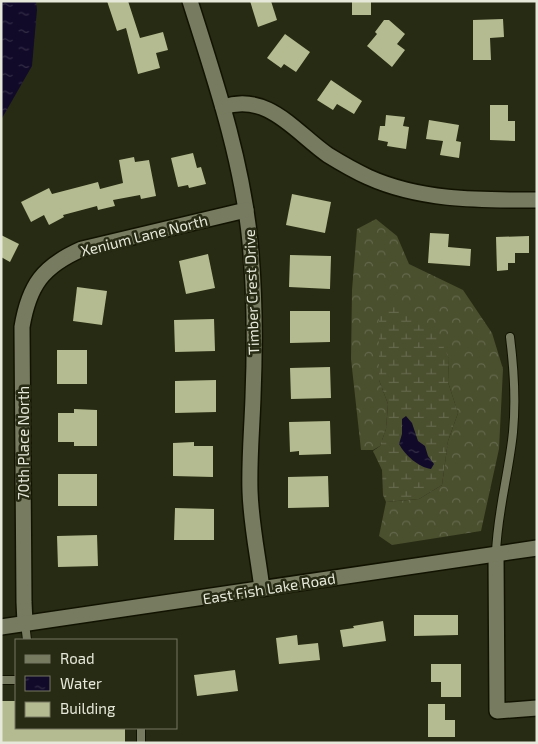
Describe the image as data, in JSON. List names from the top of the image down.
{
  "streets": {
    "street": [
      "Xenium Lane North",
      "Timber Crest Drive",
      "70th Place North",
      "East Fish Lake Road"
    ]
  },
  "crossings": [
    ["Xenium Lane North", "Timber Crest Drive"],
    ["Xenium Lane North", "70th Place North"],
    ["Timber Crest Drive", "East Fish Lake Road"],
    ["70th Place North", "East Fish Lake Road"]
  ],
  "legend": ["Road", "Water", "Building"]
}
